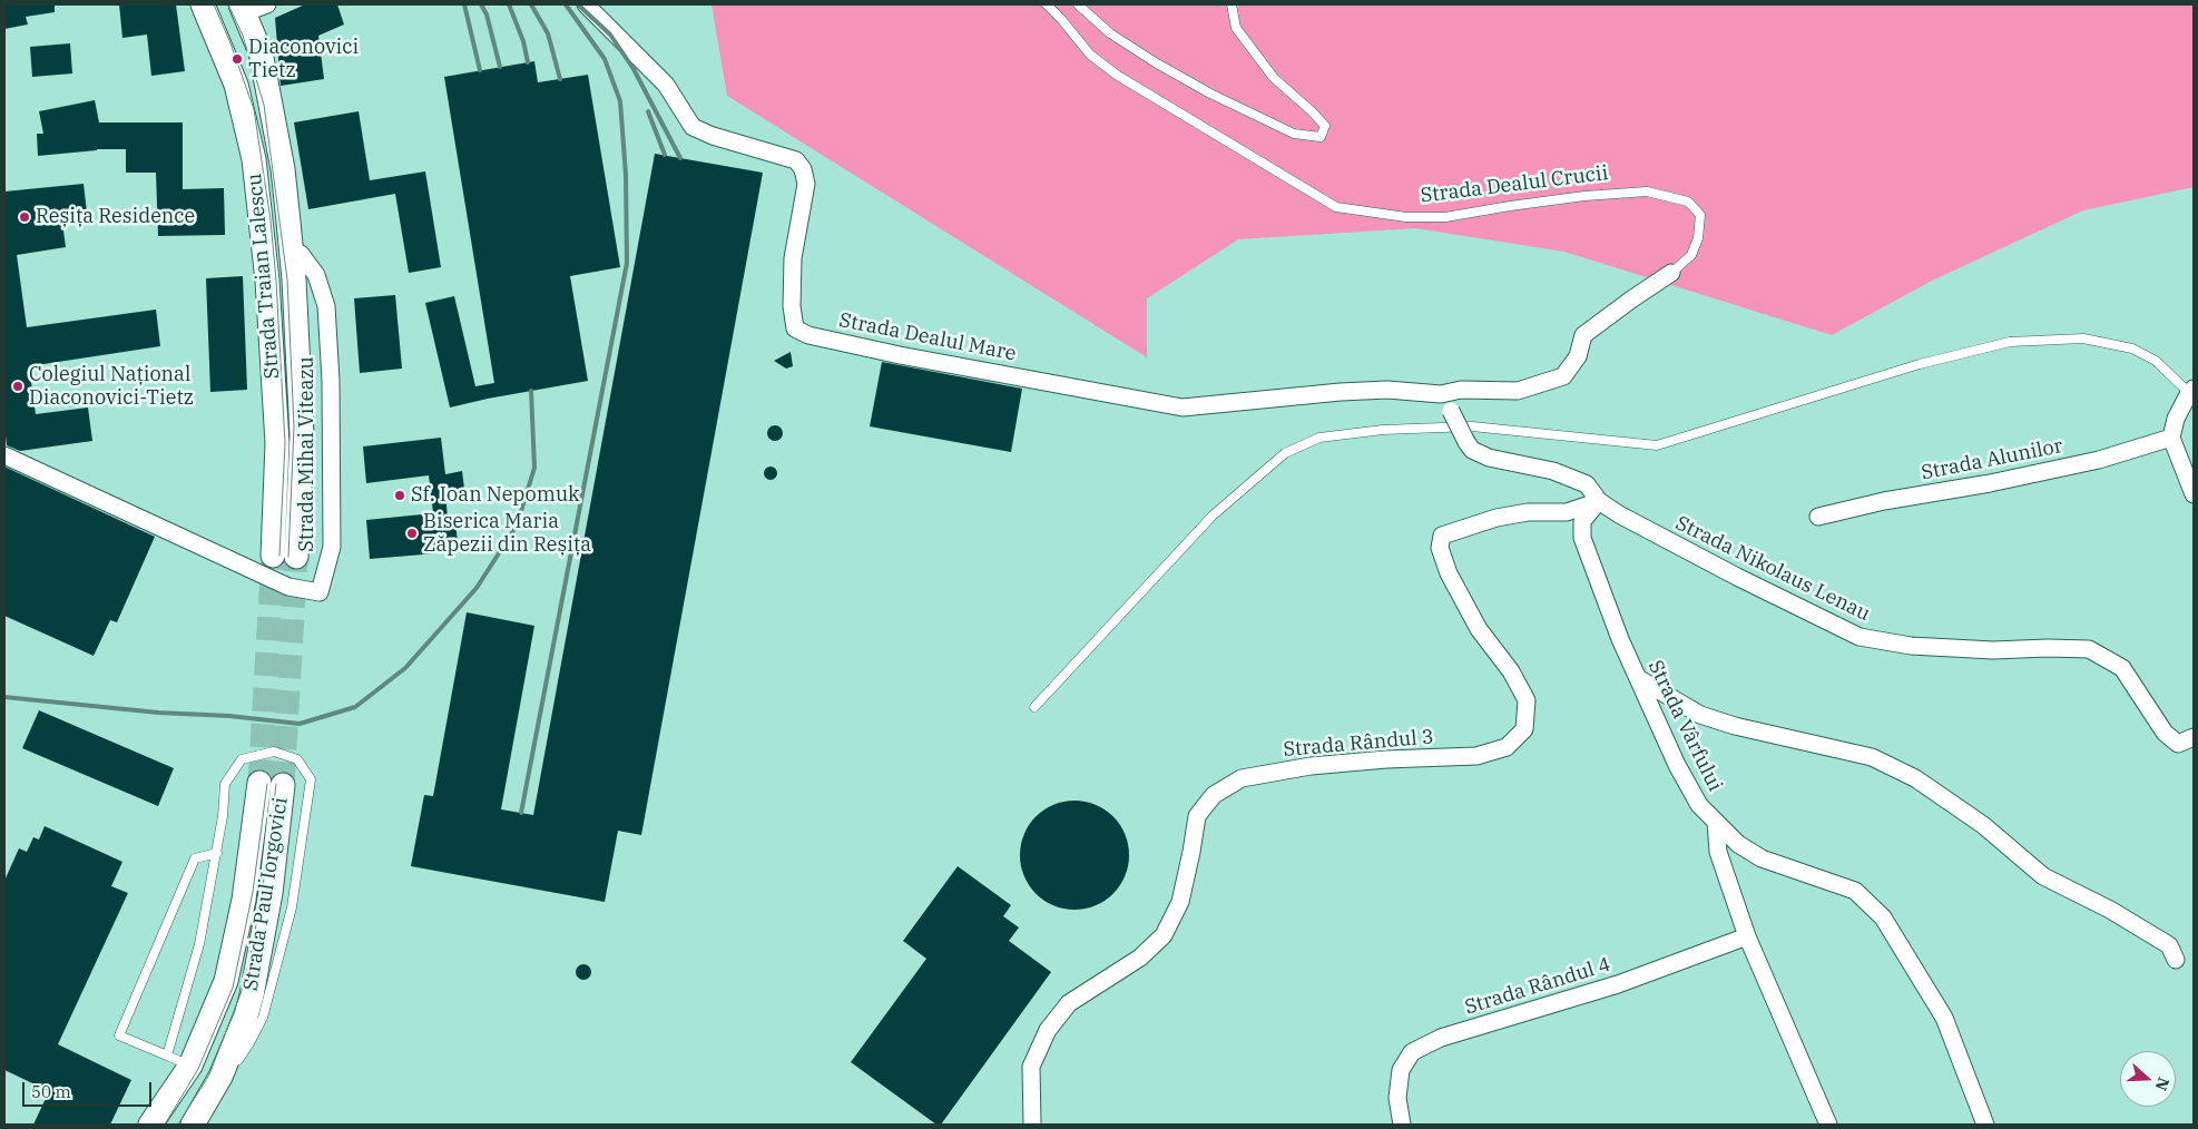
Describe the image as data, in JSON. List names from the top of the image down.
{
  "streets": {
    "main road": ["Strada Traian Lalescu", "Strada Paul Iorgovici"],
    "street": [
      "Strada Dealul Crucii",
      "Strada Dealul Mare",
      "Strada Mihai Viteazu",
      "Strada Alunilor",
      "Strada Nikolaus Lenau",
      "Strada Vârfului",
      "Strada Rândul 3",
      "Strada Rândul 4"
    ]
  },
  "crossings": [
    ["Strada Dealul Crucii", "Strada Dealul Mare"],
    ["Strada Traian Lalescu", "Strada Mihai Viteazu"],
    ["Strada Nikolaus Lenau", "Strada Vârfului"],
    ["Strada Nikolaus Lenau", "Strada Rândul 3"],
    ["Strada Vârfului", "Strada Rândul 3"],
    ["Strada Vârfului", "Strada Rândul 4"]
  ],
  "places": [
    "Diaconovici Tietz",
    "Reșița Residence",
    "Colegiul Național Diaconovici-Tietz",
    "Sf. Ioan Nepomuk",
    "Biserica Maria Zăpezii din Reșița"
  ],
  "scale_bar": "50 m",
  "north": "right"
}
